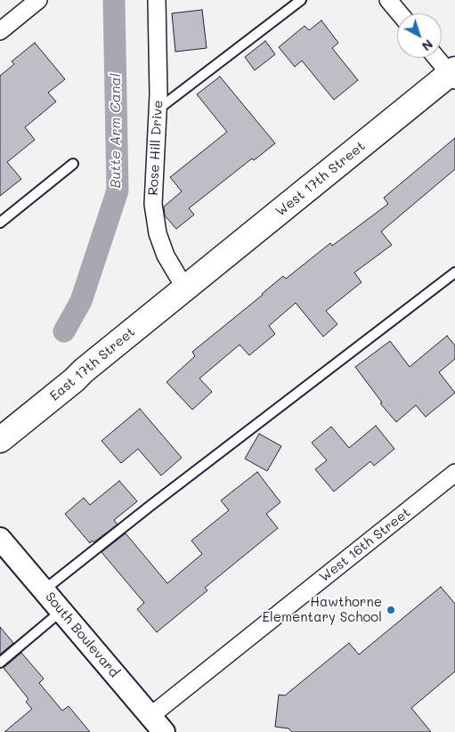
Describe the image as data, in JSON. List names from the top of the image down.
{
  "streets": {
    "main road": ["West 17th Street", "East 17th Street"],
    "street": ["Rose Hill Drive", "West 16th Street", "South Boulevard"]
  },
  "crossings": [
    ["Rose Hill Drive", "West 17th Street"],
    ["Rose Hill Drive", "East 17th Street"],
    ["West 17th Street", "East 17th Street"],
    ["West 16th Street", "South Boulevard"]
  ],
  "water": ["Butte Arm Canal"],
  "places": ["Hawthorne Elementary School"],
  "north": "bottom right"
}
